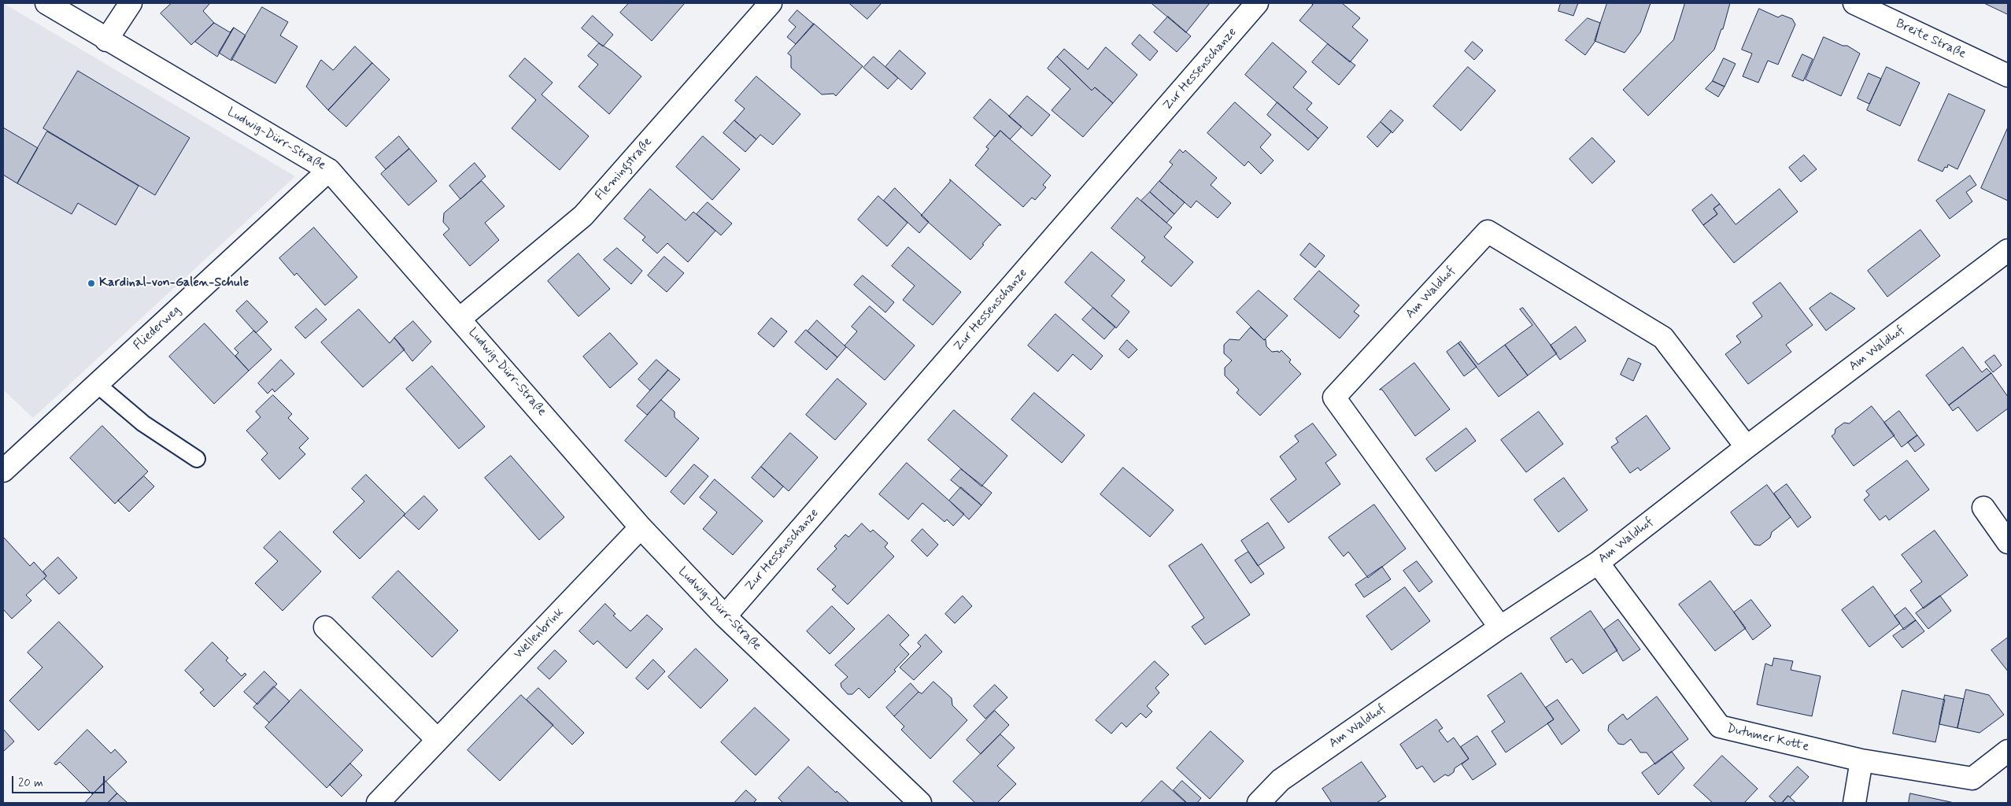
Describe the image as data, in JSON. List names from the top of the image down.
{
  "streets": {
    "street": [
      "Breite Straße",
      "Zur Hessenschanze",
      "Ludwig-Dürr-Straße",
      "Flemingstraße",
      "Am Waldhof",
      "Fliederweg",
      "Wellenbrink",
      "Dutumer Kotte"
    ]
  },
  "crossings": [
    ["Zur Hessenschanze", "Ludwig-Dürr-Straße"],
    ["Ludwig-Dürr-Straße", "Flemingstraße"],
    ["Ludwig-Dürr-Straße", "Fliederweg"],
    ["Ludwig-Dürr-Straße", "Wellenbrink"],
    ["Am Waldhof", "Dutumer Kotte"]
  ],
  "places": ["Kardinal-von-Galen-Schule"],
  "scale_bar": "20 m"
}
